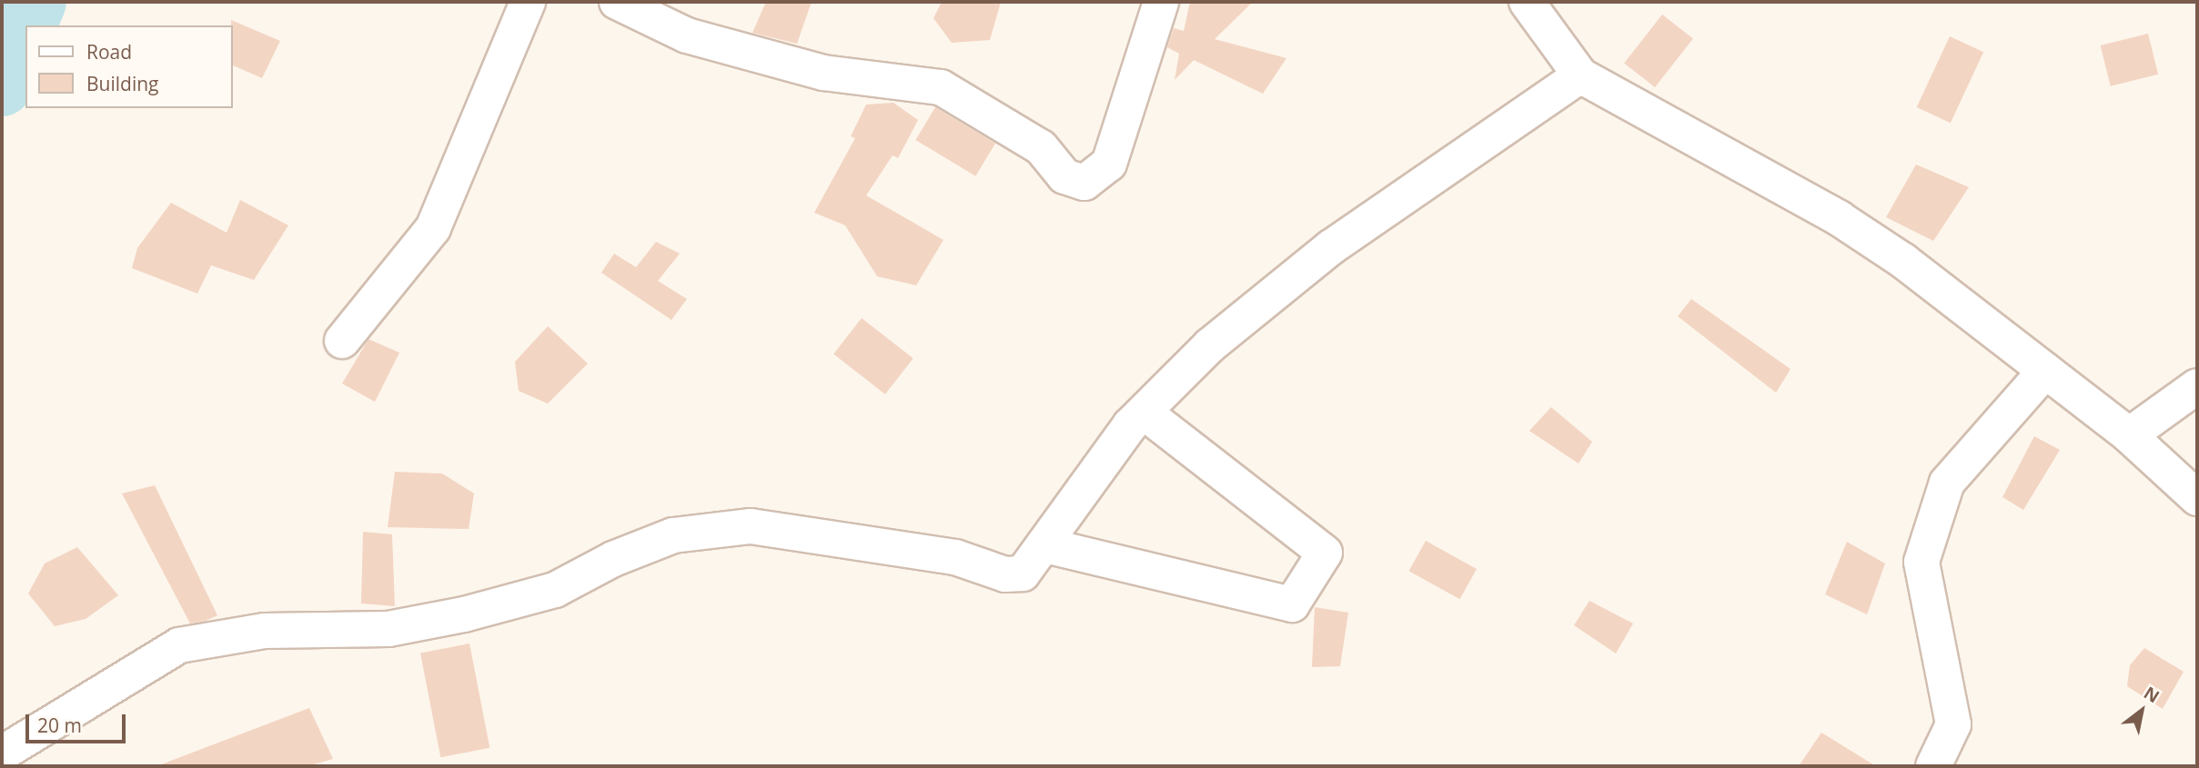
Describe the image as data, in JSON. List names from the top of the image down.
{
  "legend": ["Road", "Building"],
  "scale_bar": "20 m",
  "north": "top right"
}
